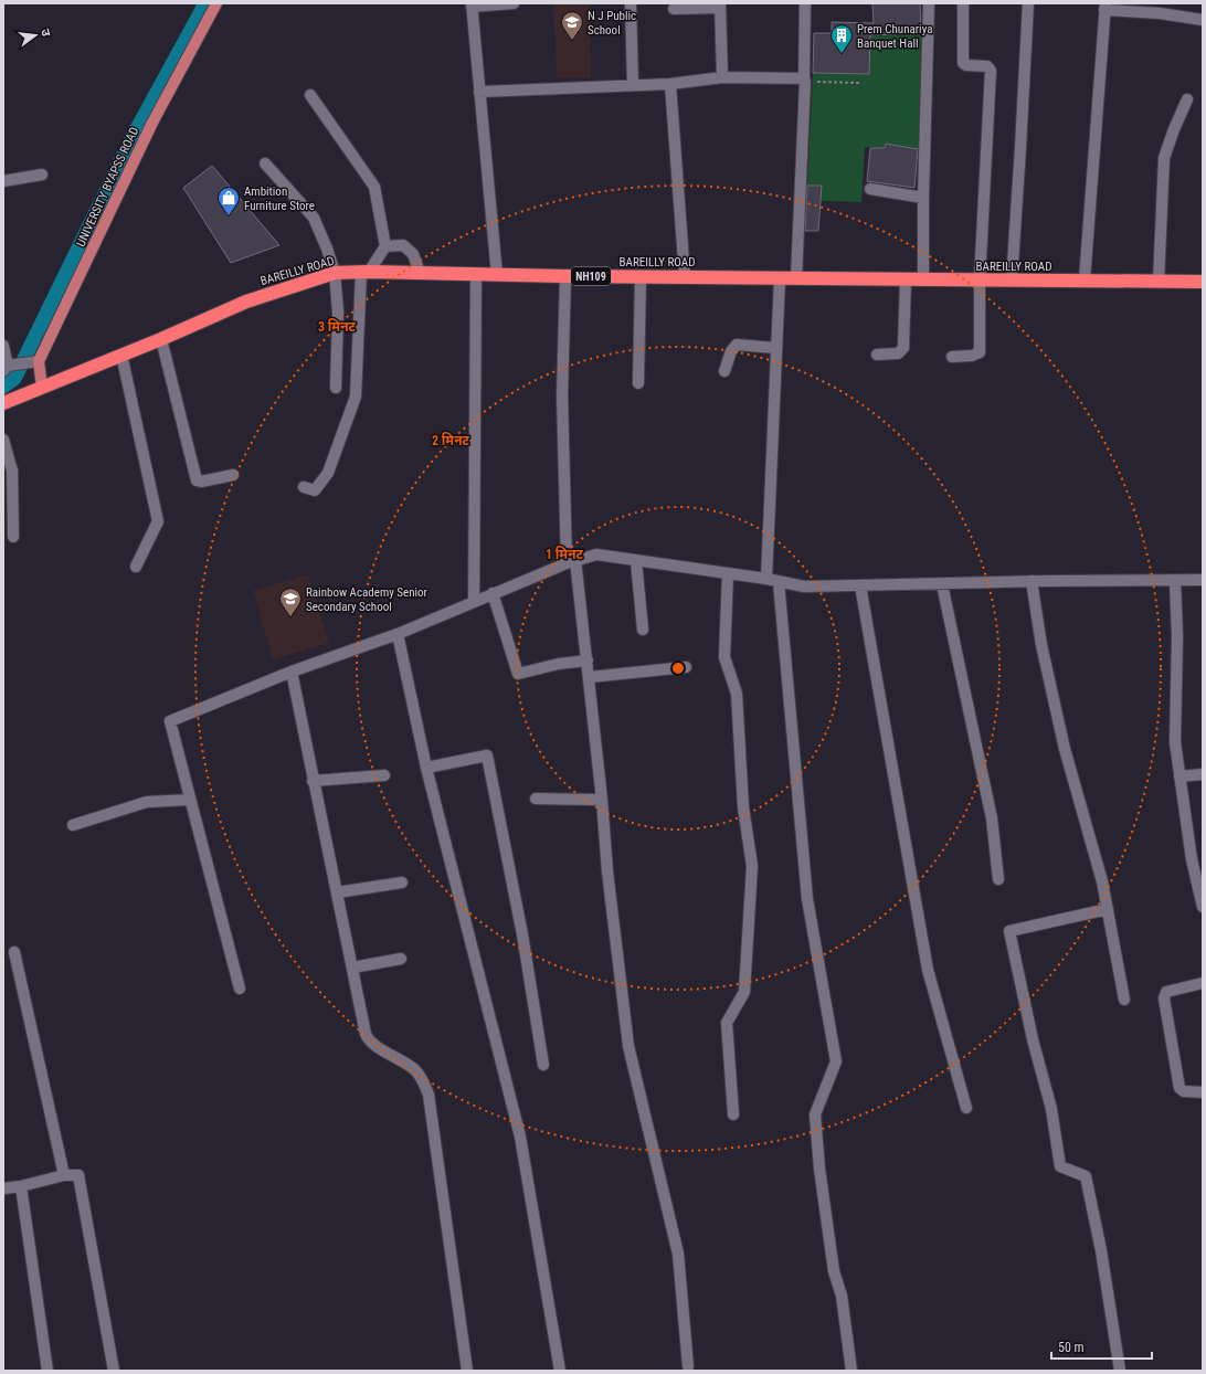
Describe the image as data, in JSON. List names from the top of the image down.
{
  "streets": {
    "highway": ["BAREILLY ROAD", "NH109"],
    "main road": ["UNIVERSITY BYAPSS ROAD"]
  },
  "places": {
    "school or university": ["N J Public School", "Rainbow Academy Senior Secondary School"],
    "building": ["Prem Chunariya Banquet Hall"],
    "shop": ["Ambition Furniture Store"]
  },
  "scale_bar": "50 m",
  "north": "right",
  "rings": ["3 मिनट", "2 मिनट", "1 मिनट"]
}
